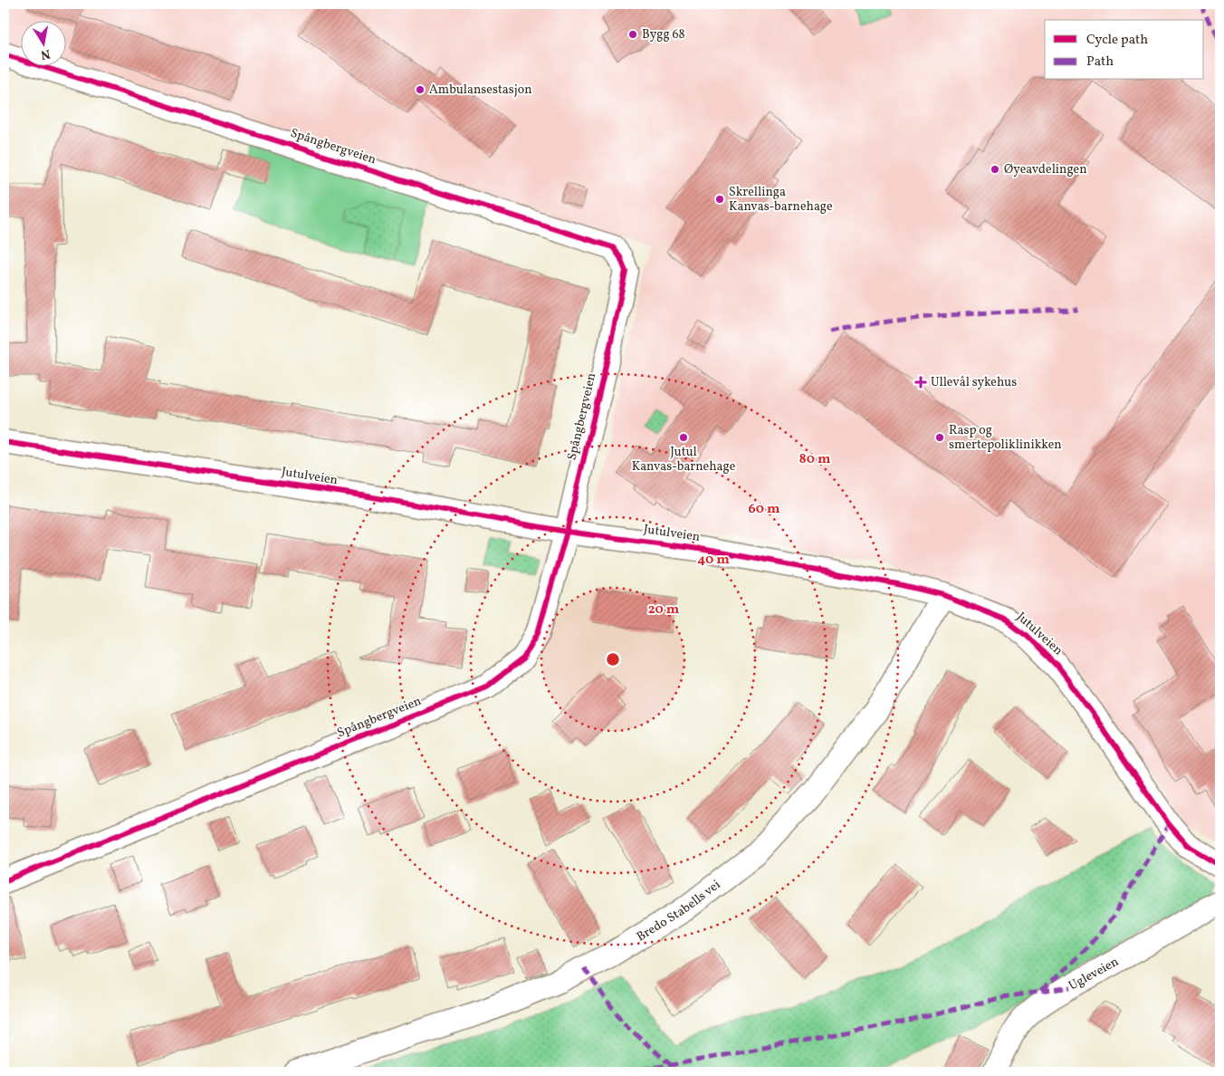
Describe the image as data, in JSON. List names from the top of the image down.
{
  "streets": {
    "street": [
      "Spångbergveien",
      "Jutulveien",
      "Bredo Stabells vei",
      "Ugleveien"
    ]
  },
  "crossings": [
    ["Spångbergveien", "Jutulveien"],
    ["Jutulveien", "Bredo Stabells vei"]
  ],
  "places": {
    "other": [
      "Bygg 68",
      "Ambulansestasjon",
      "Øyeavdelingen",
      "Skrellinga Kanvas-barnehage",
      "Jutul Kanvas-barnehage",
      "Rasp og smertepoliklinikken"
    ],
    "health": ["Ullevål sykehus"]
  },
  "legend": ["Cycle path", "Path"],
  "north": "bottom",
  "rings": [
    "80 m",
    "60 m",
    "40 m",
    "20 m"
  ]
}
